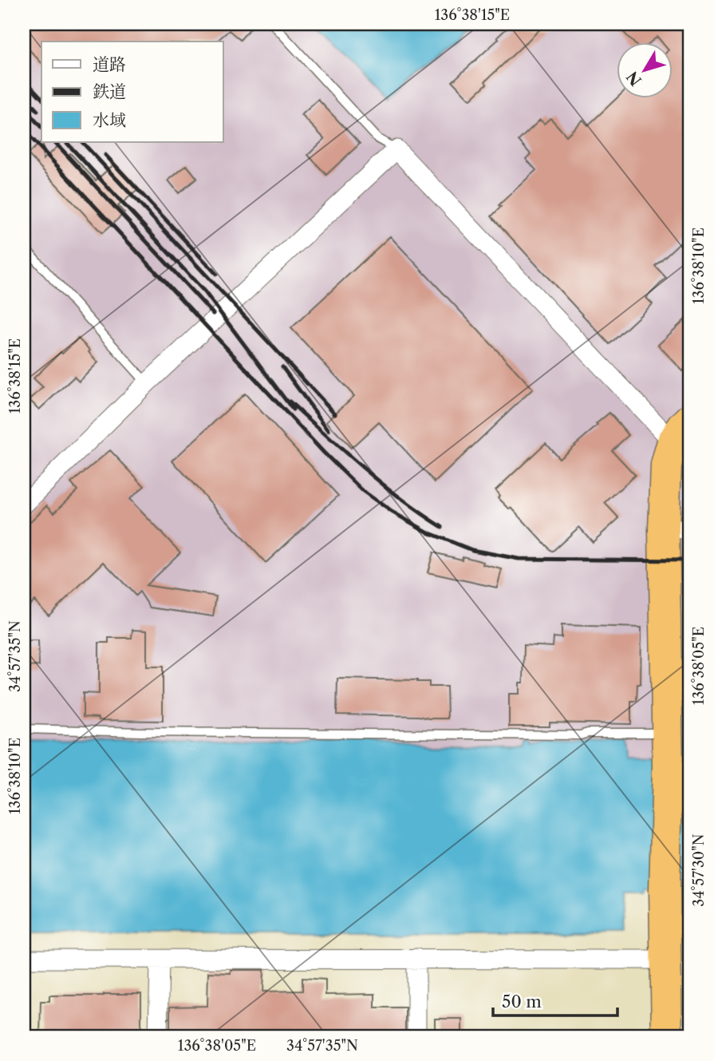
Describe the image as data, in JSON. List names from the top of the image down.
{
  "legend": ["道路", "鉄道", "水域"],
  "scale_bar": "50 m",
  "north": "bottom left",
  "coordinates": [
    "136°38'15\"E",
    "136°38'10\"E",
    "34°57'35\"N",
    "136°38'05\"E",
    "34°57'30\"N"
  ]
}
